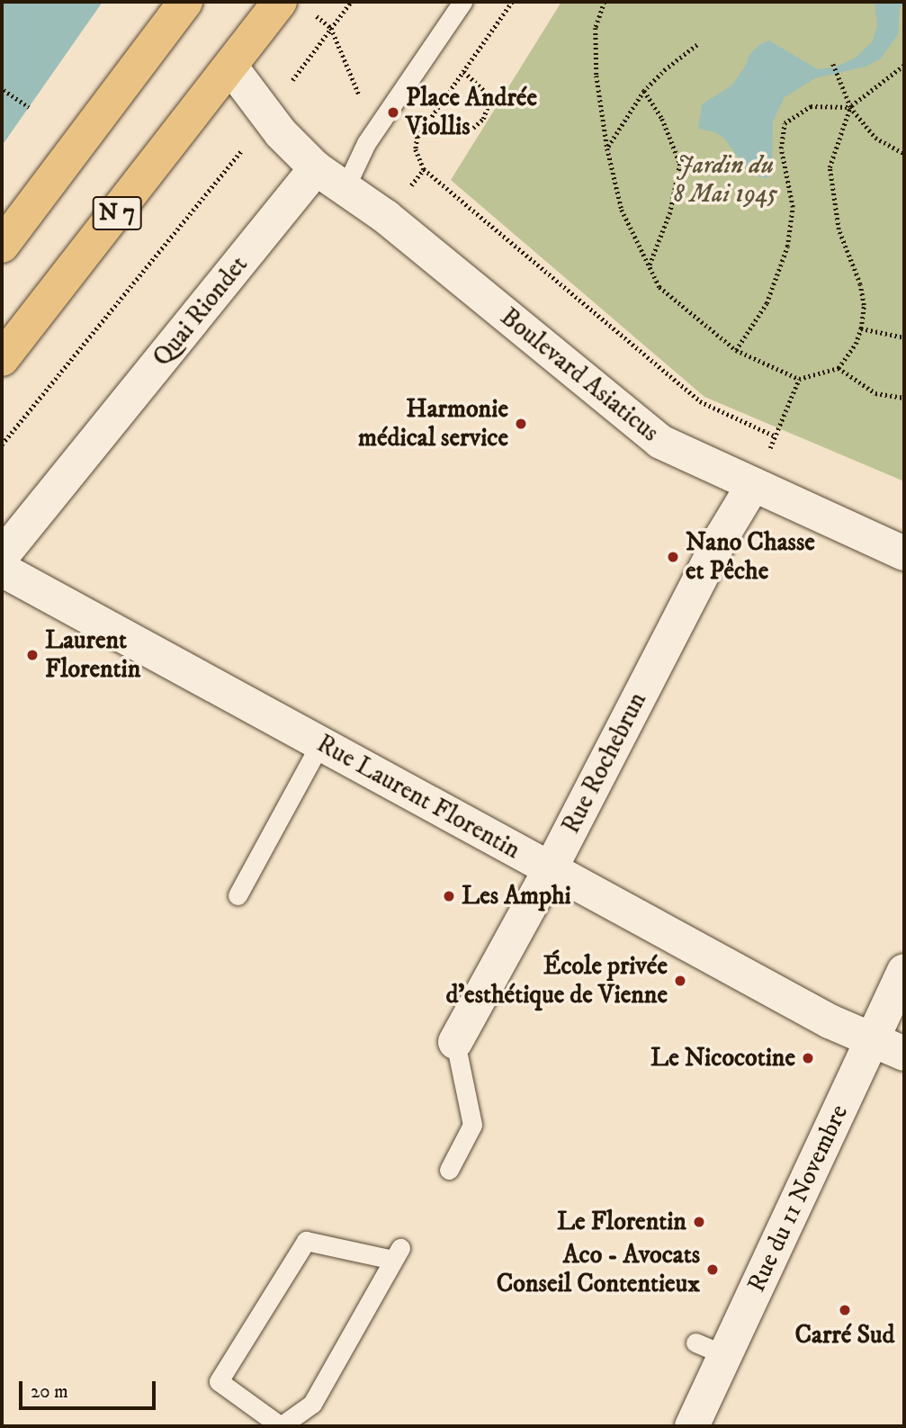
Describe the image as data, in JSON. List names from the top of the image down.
{
  "streets": {
    "main road": ["N 7"],
    "street": [
      "Quai Riondet",
      "Boulevard Asiaticus",
      "Rue Rochebrun",
      "Rue Laurent Florentin",
      "Rue du 11 Novembre"
    ]
  },
  "crossings": [
    ["Quai Riondet", "Boulevard Asiaticus"],
    ["Boulevard Asiaticus", "Rue Rochebrun"],
    ["Rue Rochebrun", "Rue Laurent Florentin"],
    ["Rue Laurent Florentin", "Rue du 11 Novembre"]
  ],
  "parks": ["Jardin du 8 Mai 1945"],
  "places": [
    "Place Andrée Viollis",
    "Harmonie médical service",
    "Nano Chasse et Pêche",
    "Laurent Florentin",
    "Les Amphi",
    "École privée d'esthétique de Vienne",
    "Le Nicocotine",
    "Le Florentin",
    "Aco - Avocats Conseil Contentieux",
    "Carré Sud"
  ],
  "scale_bar": "20 m"
}
